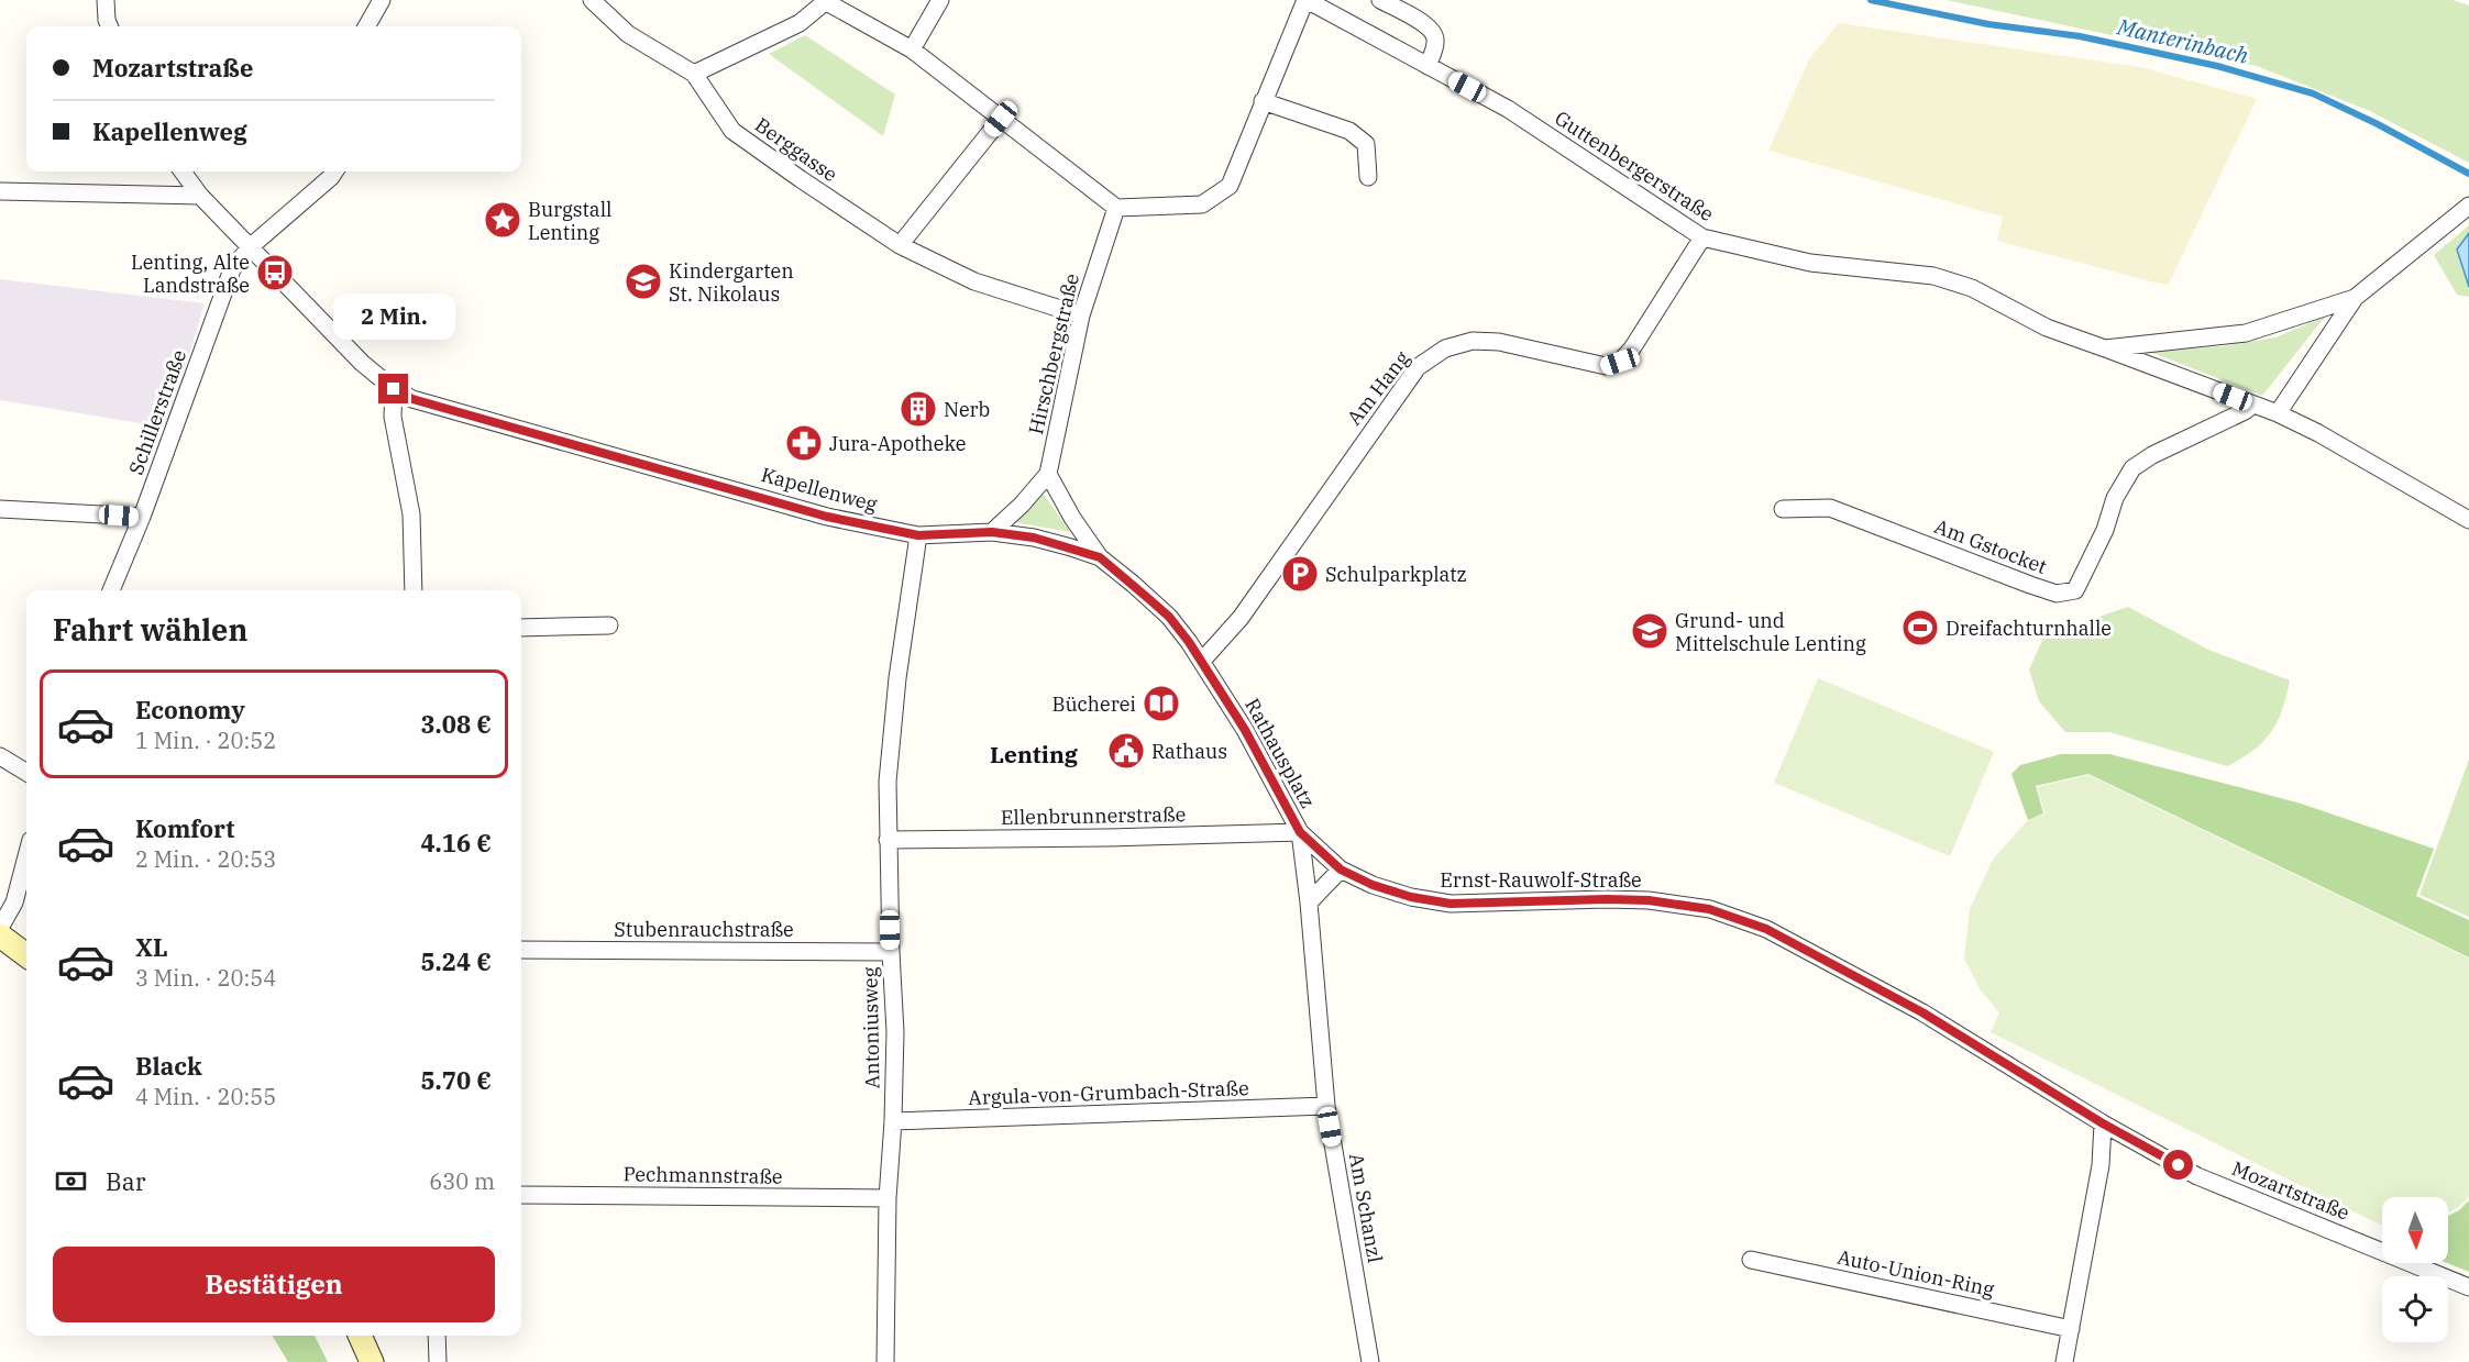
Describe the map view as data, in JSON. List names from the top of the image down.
{
  "streets": {
    "street": [
      "Berggasse",
      "Guttenbergerstraße",
      "Hirschbergstraße",
      "Am Hang",
      "Schillerstraße",
      "Kapellenweg",
      "Am Gstocket",
      "Rathausplatz",
      "Ellenbrunnerstraße",
      "Ernst-Rauwolf-Straße",
      "Stubenrauchstraße",
      "Antoniusweg",
      "Argula-von-Grumbach-Straße",
      "Pechmannstraße",
      "Mozartstraße",
      "Am Schanzl",
      "Auto-Union-Ring"
    ]
  },
  "crossings": [
    ["Berggasse", "Hirschbergstraße"],
    ["Guttenbergerstraße", "Hirschbergstraße"],
    ["Guttenbergerstraße", "Am Hang"],
    ["Hirschbergstraße", "Kapellenweg"],
    ["Am Hang", "Kapellenweg"],
    ["Am Hang", "Rathausplatz"],
    ["Schillerstraße", "Kapellenweg"],
    ["Kapellenweg", "Rathausplatz"],
    ["Kapellenweg", "Antoniusweg"],
    ["Rathausplatz", "Ellenbrunnerstraße"],
    ["Rathausplatz", "Ernst-Rauwolf-Straße"],
    ["Rathausplatz", "Am Schanzl"],
    ["Ellenbrunnerstraße", "Ernst-Rauwolf-Straße"],
    ["Ellenbrunnerstraße", "Antoniusweg"],
    ["Ellenbrunnerstraße", "Am Schanzl"],
    ["Ernst-Rauwolf-Straße", "Mozartstraße"],
    ["Ernst-Rauwolf-Straße", "Am Schanzl"],
    ["Stubenrauchstraße", "Antoniusweg"],
    ["Antoniusweg", "Argula-von-Grumbach-Straße"],
    ["Antoniusweg", "Pechmannstraße"],
    ["Argula-von-Grumbach-Straße", "Am Schanzl"]
  ],
  "districts": ["Lenting"],
  "water": ["Manterinbach"],
  "places": {
    "place": ["Burgstall Lenting"],
    "bus stop": ["Lenting, Alte Landstraße"],
    "school or university": ["Kindergarten St. Nikolaus", "Grund- und Mittelschule Lenting"],
    "building": ["Nerb"],
    "pharmacy": ["Jura-Apotheke"],
    "parking": ["Schulparkplatz"],
    "sports": ["Dreifachturnhalle"],
    "library": ["Bücherei"],
    "public building": ["Rathaus"]
  },
  "north": "bottom",
  "page": {
    "banner": ["Mozartstraße", "Kapellenweg"],
    "bubble": "2 Min.",
    "heading": "Fahrt wählen",
    "list": [
      {
        "name": "Economy",
        "note": "1 Min. · 20:52",
        "value": "3.08 €"
      },
      {
        "name": "Komfort",
        "note": "2 Min. · 20:53",
        "value": "4.16 €"
      },
      {
        "name": "XL",
        "note": "3 Min. · 20:54",
        "value": "5.24 €"
      },
      {
        "name": "Black",
        "note": "4 Min. · 20:55",
        "value": "5.70 €"
      }
    ],
    "pay": ["Bar", "630 m"],
    "buttons": "Bestätigen"
  }
}
